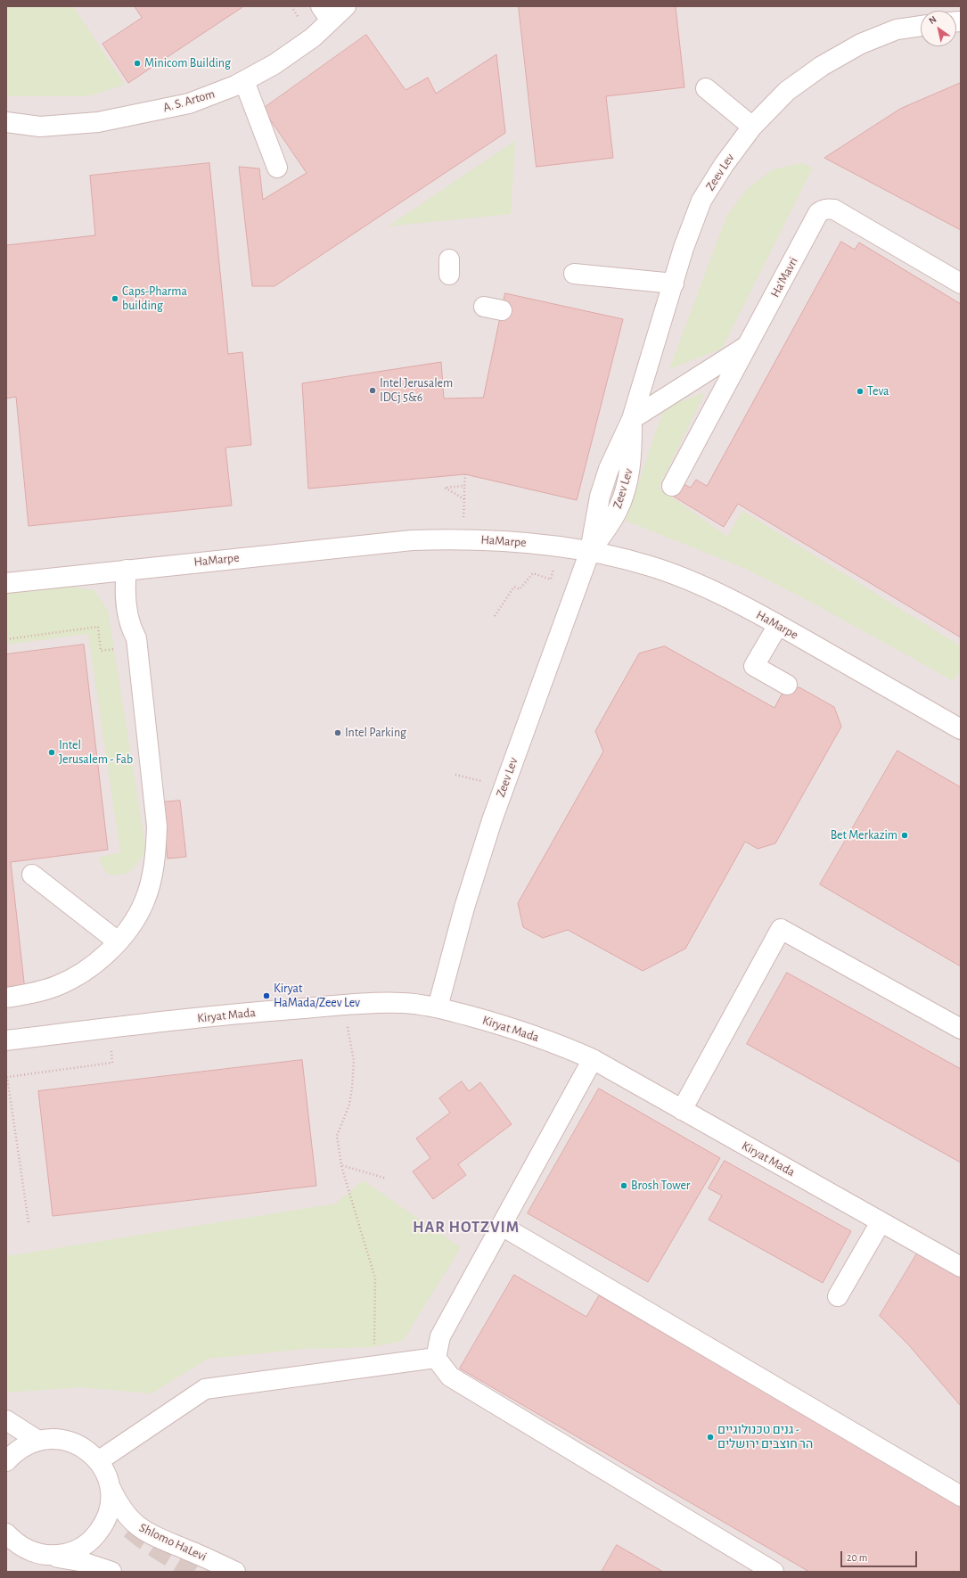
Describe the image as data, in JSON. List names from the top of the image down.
{
  "streets": {
    "street": [
      "A. S. Artom",
      "Zeev Lev",
      "Ha'Mavri",
      "HaMarpe",
      "Kiryat Mada",
      "Shlomo HaLevi"
    ]
  },
  "crossings": [
    ["Zeev Lev", "HaMarpe"],
    ["Zeev Lev", "Kiryat Mada"]
  ],
  "districts": ["HAR HOTZVIM"],
  "places": [
    "Minicom Building",
    "Caps-Pharma building",
    "Intel Jerusalem IDCj 5&6",
    "Teva",
    "Intel Parking",
    "Intel Jerusalem - Fab",
    "Bet Merkazim",
    "Kiryat HaMada/Zeev Lev",
    "Brosh Tower",
    "גנים טכנולוגיים - הר חוצבים ירושלים"
  ],
  "scale_bar": "20 m",
  "north": "top left"
}
